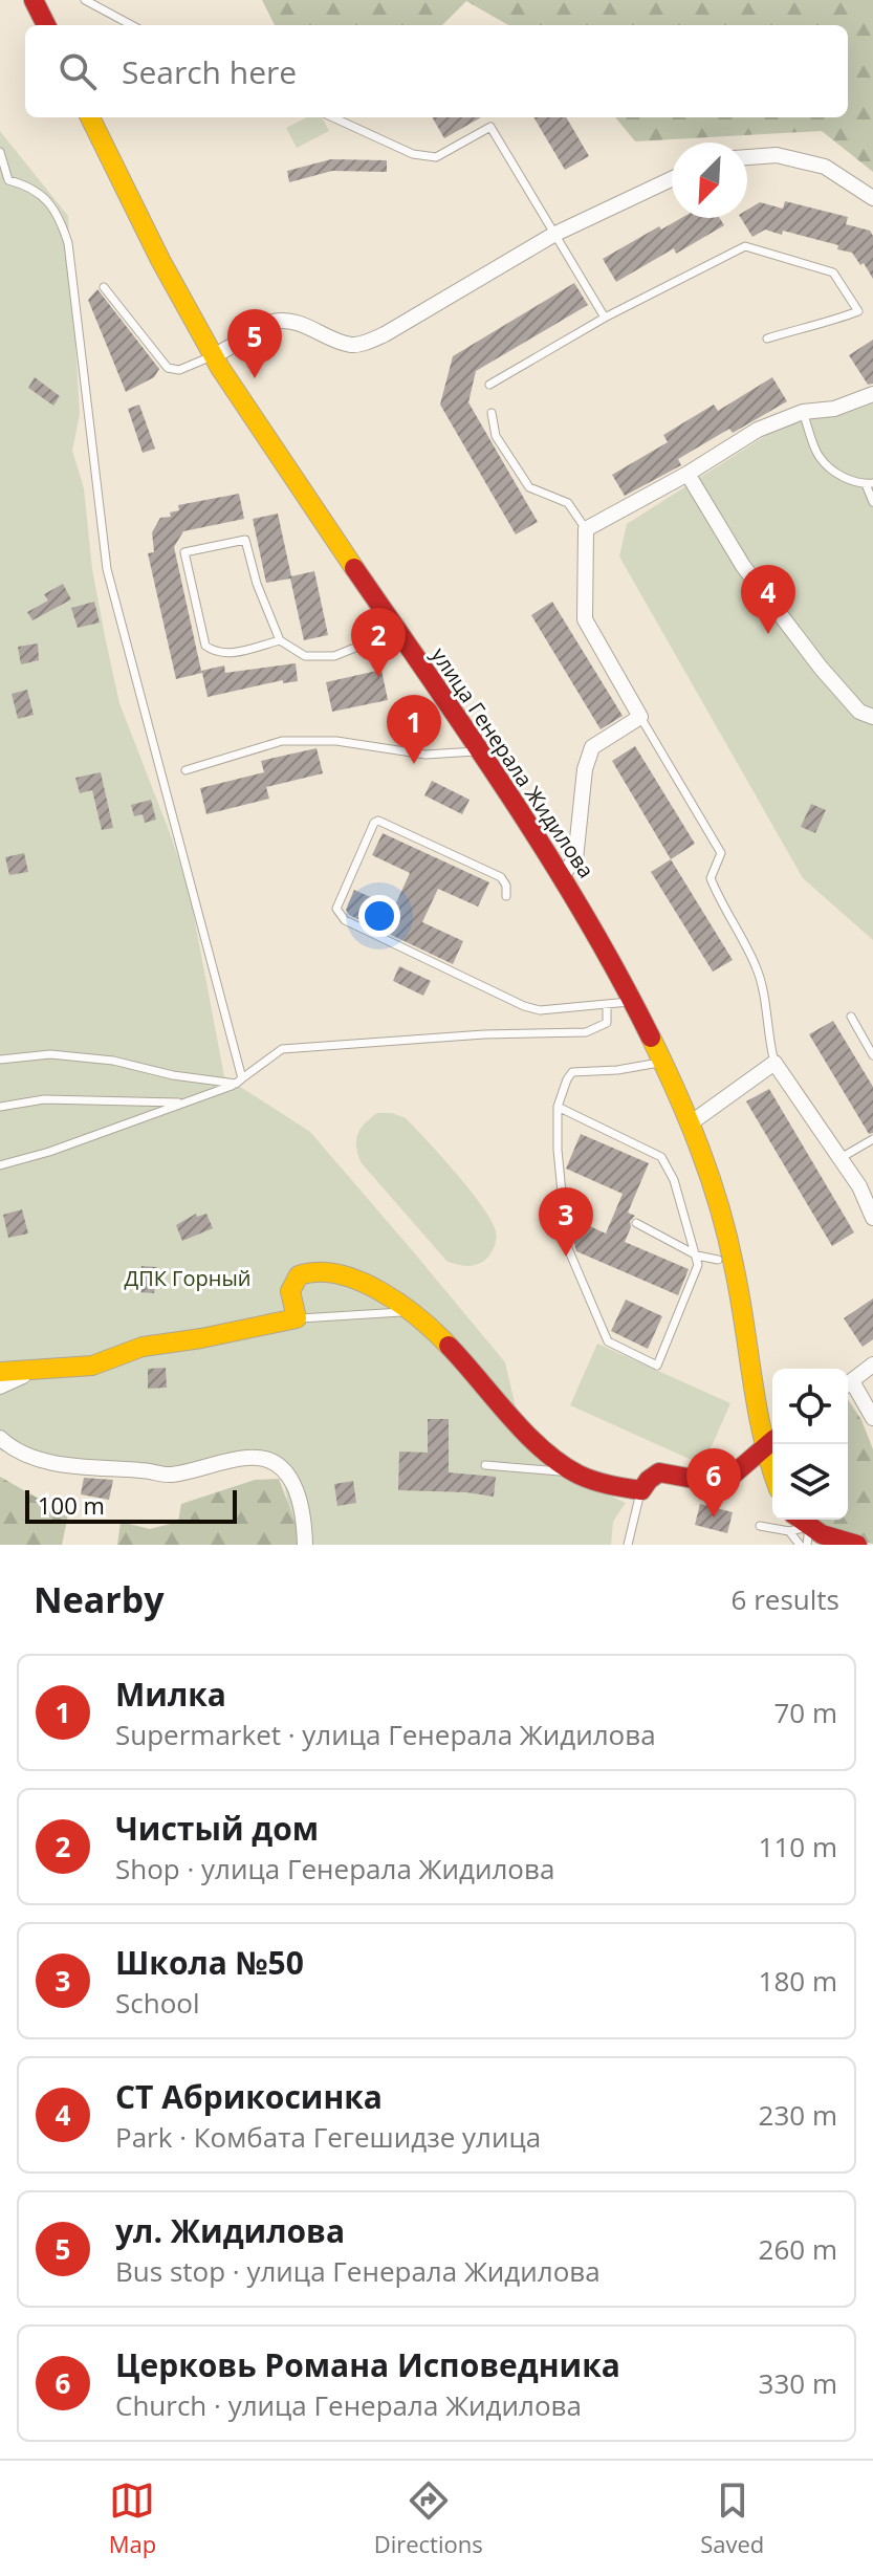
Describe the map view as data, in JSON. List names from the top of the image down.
{
  "streets": {
    "main road": ["улица Генерала Жидилова"]
  },
  "parks": ["ДПК Горный"],
  "scale_bar": "100 m",
  "north": "bottom left",
  "page": {
    "search": "Search here",
    "pins": [
      "5",
      "4",
      "2",
      "1",
      "3",
      "6"
    ],
    "scale": "100 m",
    "heading": ["Nearby", "6 results"],
    "list": [
      {
        "mark": "1",
        "name": "Милка",
        "note": "Supermarket · улица Генерала Жидилова",
        "value": "70 m"
      },
      {
        "mark": "2",
        "name": "Чистый дом",
        "note": "Shop · улица Генерала Жидилова",
        "value": "110 m"
      },
      {
        "mark": "3",
        "name": "Школа №50",
        "note": "School",
        "value": "180 m"
      },
      {
        "mark": "4",
        "name": "СТ Абрикосинка",
        "note": "Park · Комбата Гегешидзе улица",
        "value": "230 m"
      },
      {
        "mark": "5",
        "name": "ул. Жидилова",
        "note": "Bus stop · улица Генерала Жидилова",
        "value": "260 m"
      },
      {
        "mark": "6",
        "name": "Церковь Романа Исповедника",
        "note": "Church · улица Генерала Жидилова",
        "value": "330 m"
      }
    ],
    "nav": ["Map", "Directions", "Saved"]
  }
}
